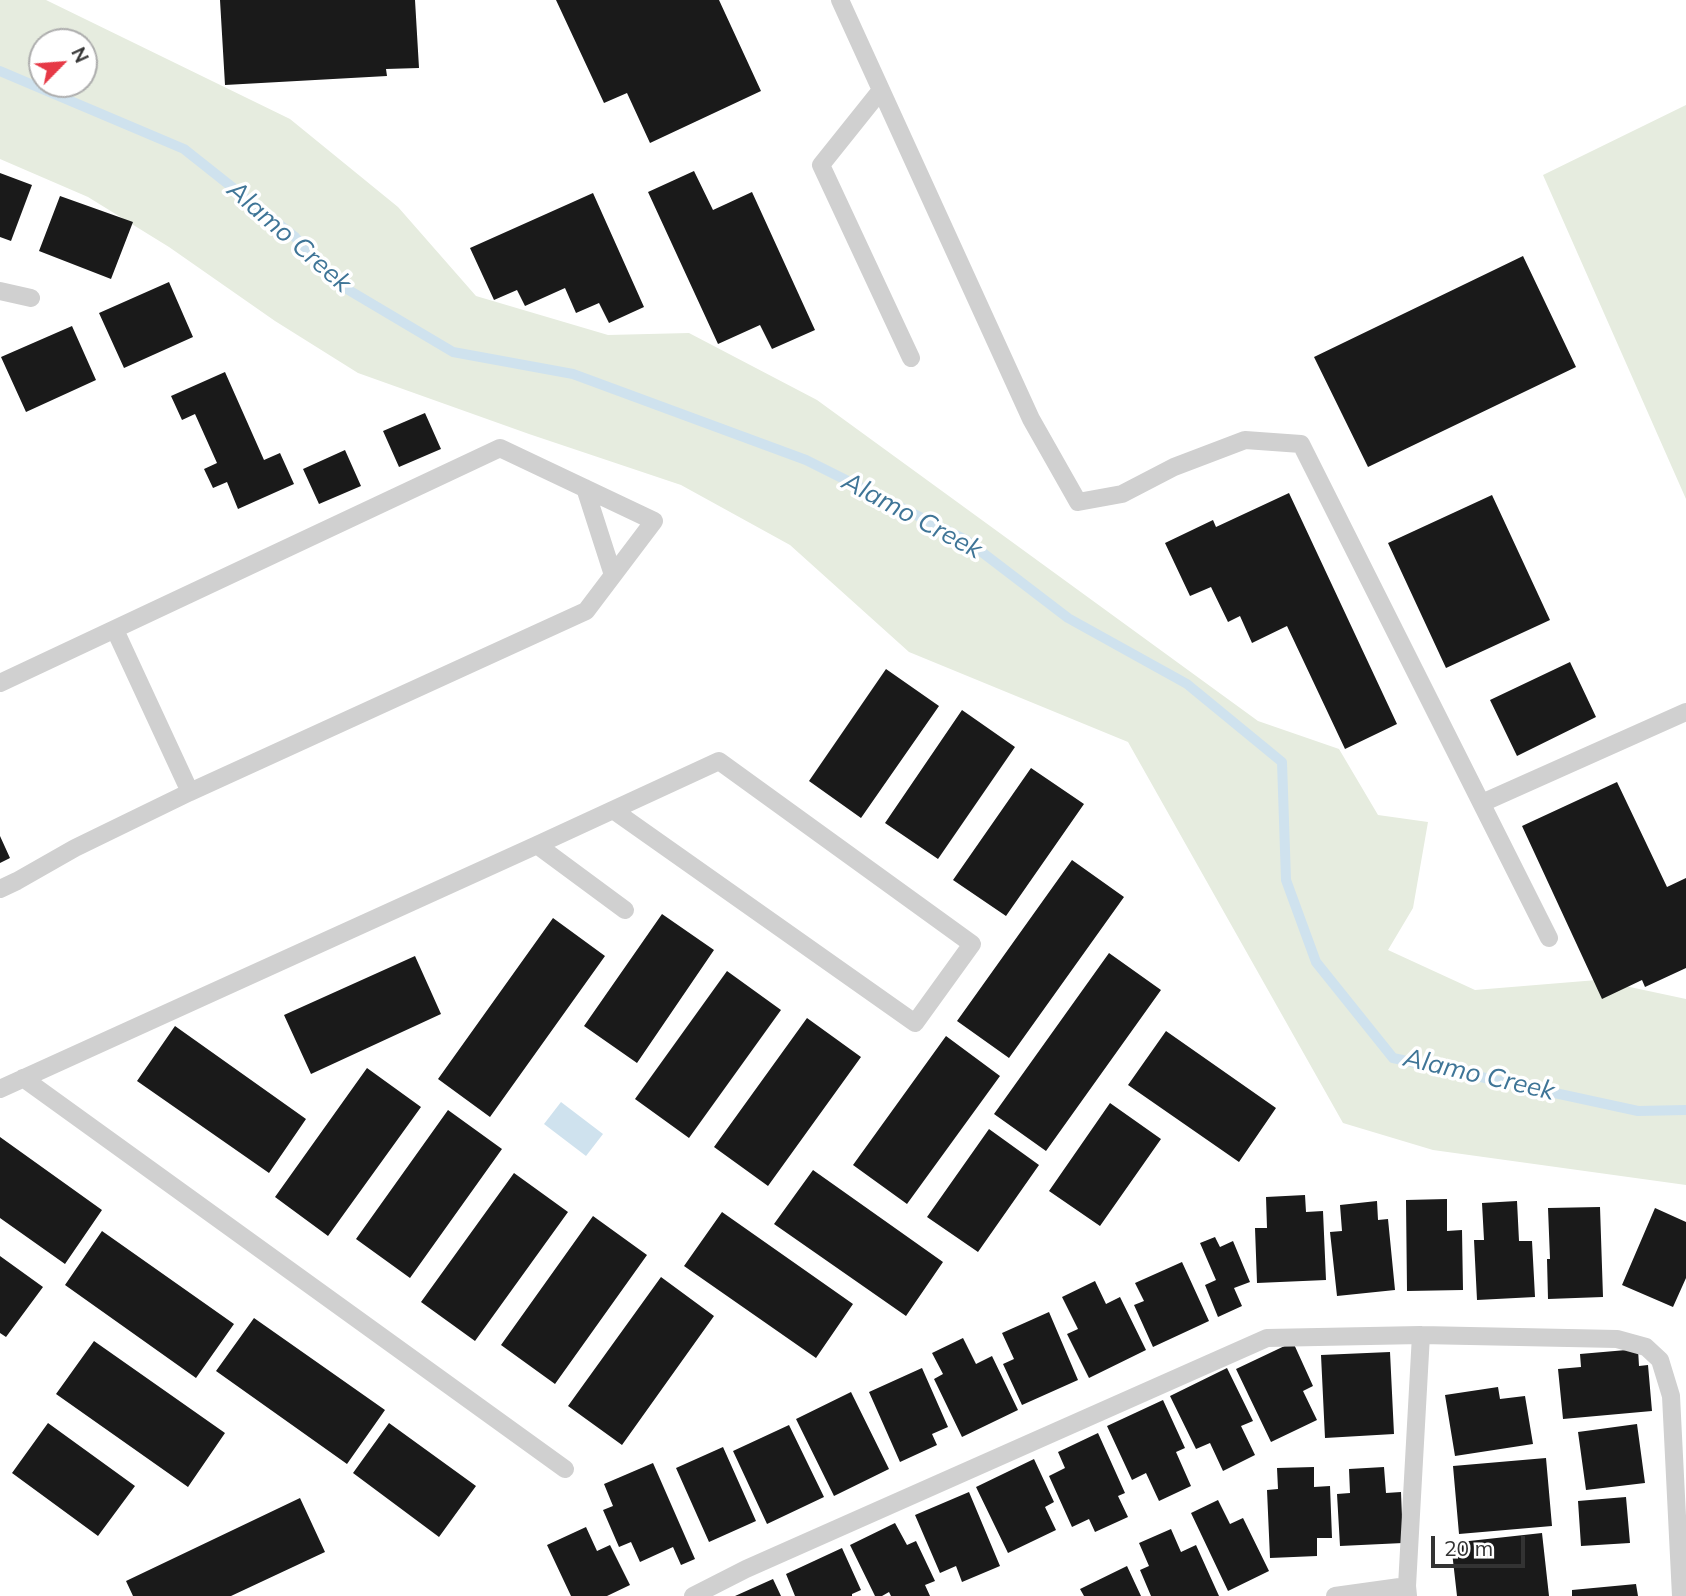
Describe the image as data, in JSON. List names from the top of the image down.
{
  "water": ["Alamo Creek"],
  "scale_bar": "20 m",
  "north": "top right"
}
